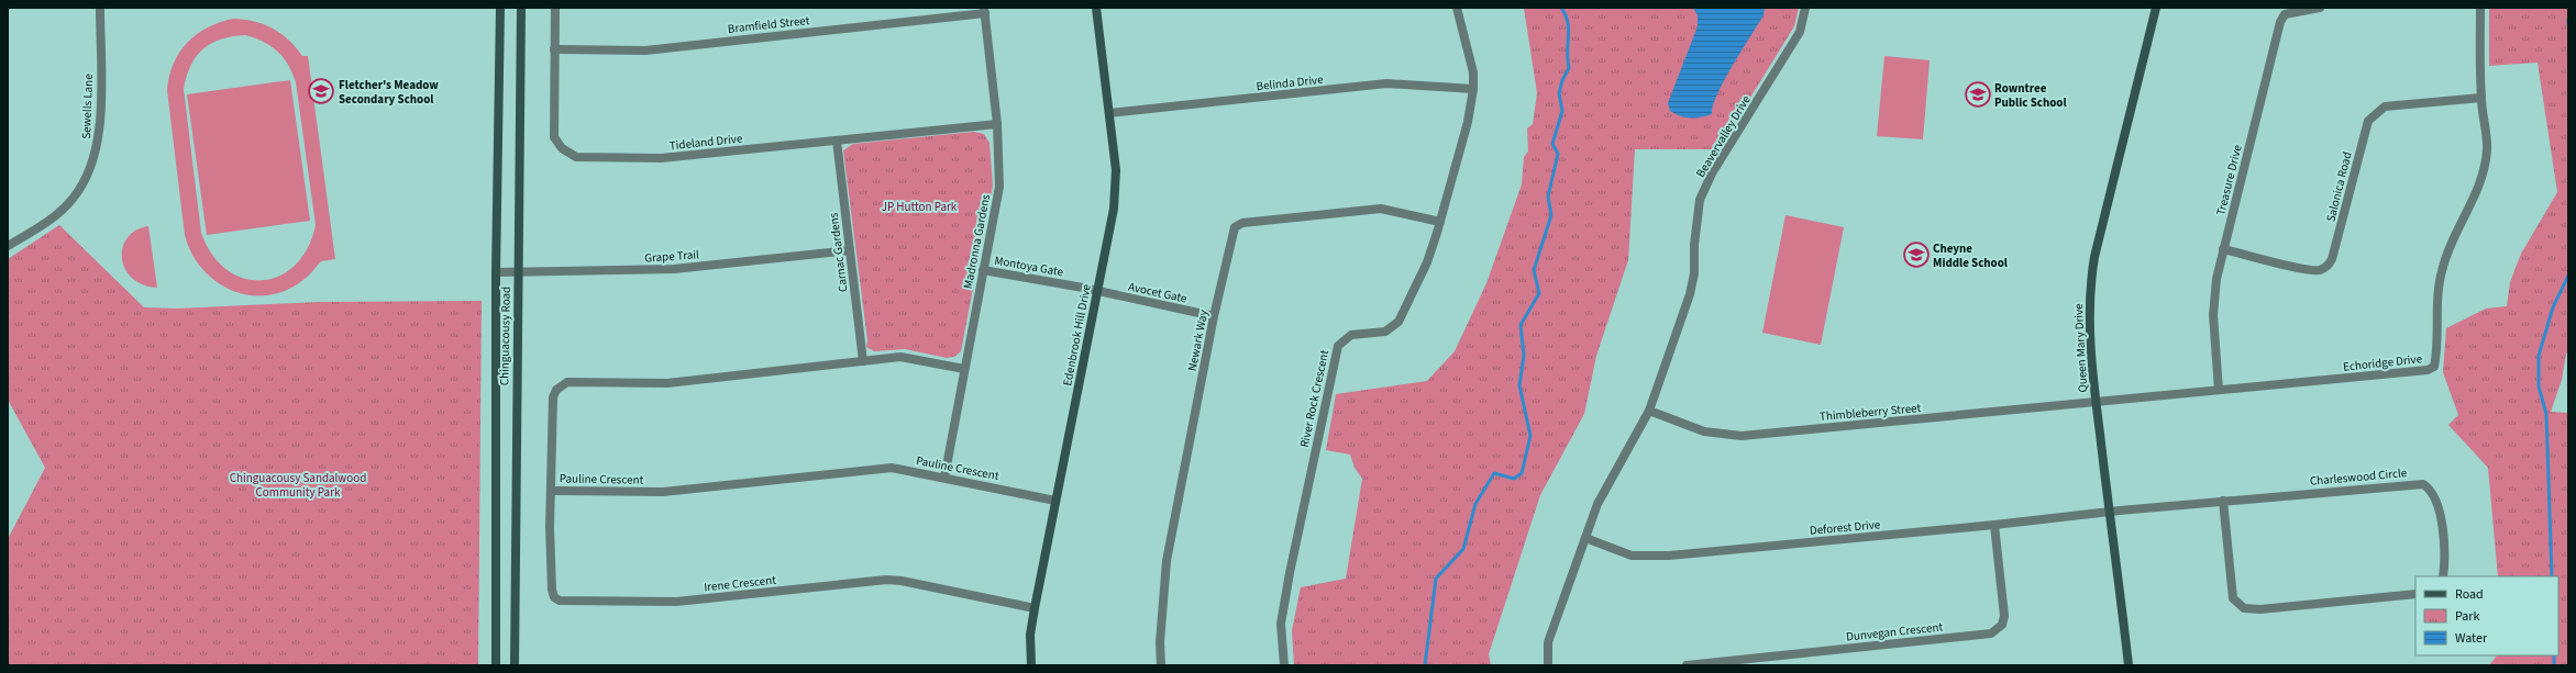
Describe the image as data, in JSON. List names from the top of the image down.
{
  "streets": {
    "street": [
      "Bramfield Street",
      "Belinda Drive",
      "Sewells Lane",
      "Beavervalley Drive",
      "Tideland Drive",
      "Treasure Drive",
      "Salonica Road",
      "Madronna Gardens",
      "Carnac Gardens",
      "Grape Trail",
      "Montoya Gate",
      "Avocet Gate",
      "Edenbrook Hill Drive",
      "Chinguacousy Road",
      "Newark Way",
      "Queen Mary Drive",
      "Echoridge Drive",
      "River Rock Crescent",
      "Thimbleberry Street",
      "Pauline Crescent",
      "Charleswood Circle",
      "Deforest Drive",
      "Irene Crescent",
      "Dunvegan Crescent"
    ]
  },
  "crossings": [
    ["Bramfield Street", "Tideland Drive"],
    ["Bramfield Street", "Madronna Gardens"],
    ["Belinda Drive", "Edenbrook Hill Drive"],
    ["Belinda Drive", "River Rock Crescent"],
    ["Beavervalley Drive", "Thimbleberry Street"],
    ["Tideland Drive", "Madronna Gardens"],
    ["Tideland Drive", "Carnac Gardens"],
    ["Treasure Drive", "Salonica Road"],
    ["Treasure Drive", "Echoridge Drive"],
    ["Salonica Road", "Echoridge Drive"],
    ["Madronna Gardens", "Montoya Gate"],
    ["Madronna Gardens", "Pauline Crescent"],
    ["Carnac Gardens", "Grape Trail"],
    ["Carnac Gardens", "Pauline Crescent"],
    ["Grape Trail", "Chinguacousy Road"],
    ["Montoya Gate", "Avocet Gate"],
    ["Montoya Gate", "Edenbrook Hill Drive"],
    ["Avocet Gate", "Edenbrook Hill Drive"],
    ["Avocet Gate", "Newark Way"],
    ["Edenbrook Hill Drive", "Pauline Crescent"],
    ["Edenbrook Hill Drive", "Irene Crescent"],
    ["Newark Way", "River Rock Crescent"],
    ["Queen Mary Drive", "Echoridge Drive"],
    ["Queen Mary Drive", "Thimbleberry Street"],
    ["Queen Mary Drive", "Charleswood Circle"],
    ["Queen Mary Drive", "Deforest Drive"],
    ["Echoridge Drive", "Thimbleberry Street"],
    ["Pauline Crescent", "Irene Crescent"],
    ["Charleswood Circle", "Deforest Drive"],
    ["Deforest Drive", "Dunvegan Crescent"]
  ],
  "parks": ["JP Hutton Park", "Chinguacousy Sandalwood Community Park"],
  "places": {
    "school or university": ["Fletcher's Meadow Secondary School", "Rowntree Public School", "Cheyne Middle School"]
  },
  "legend": ["Road", "Park", "Water"]
}
